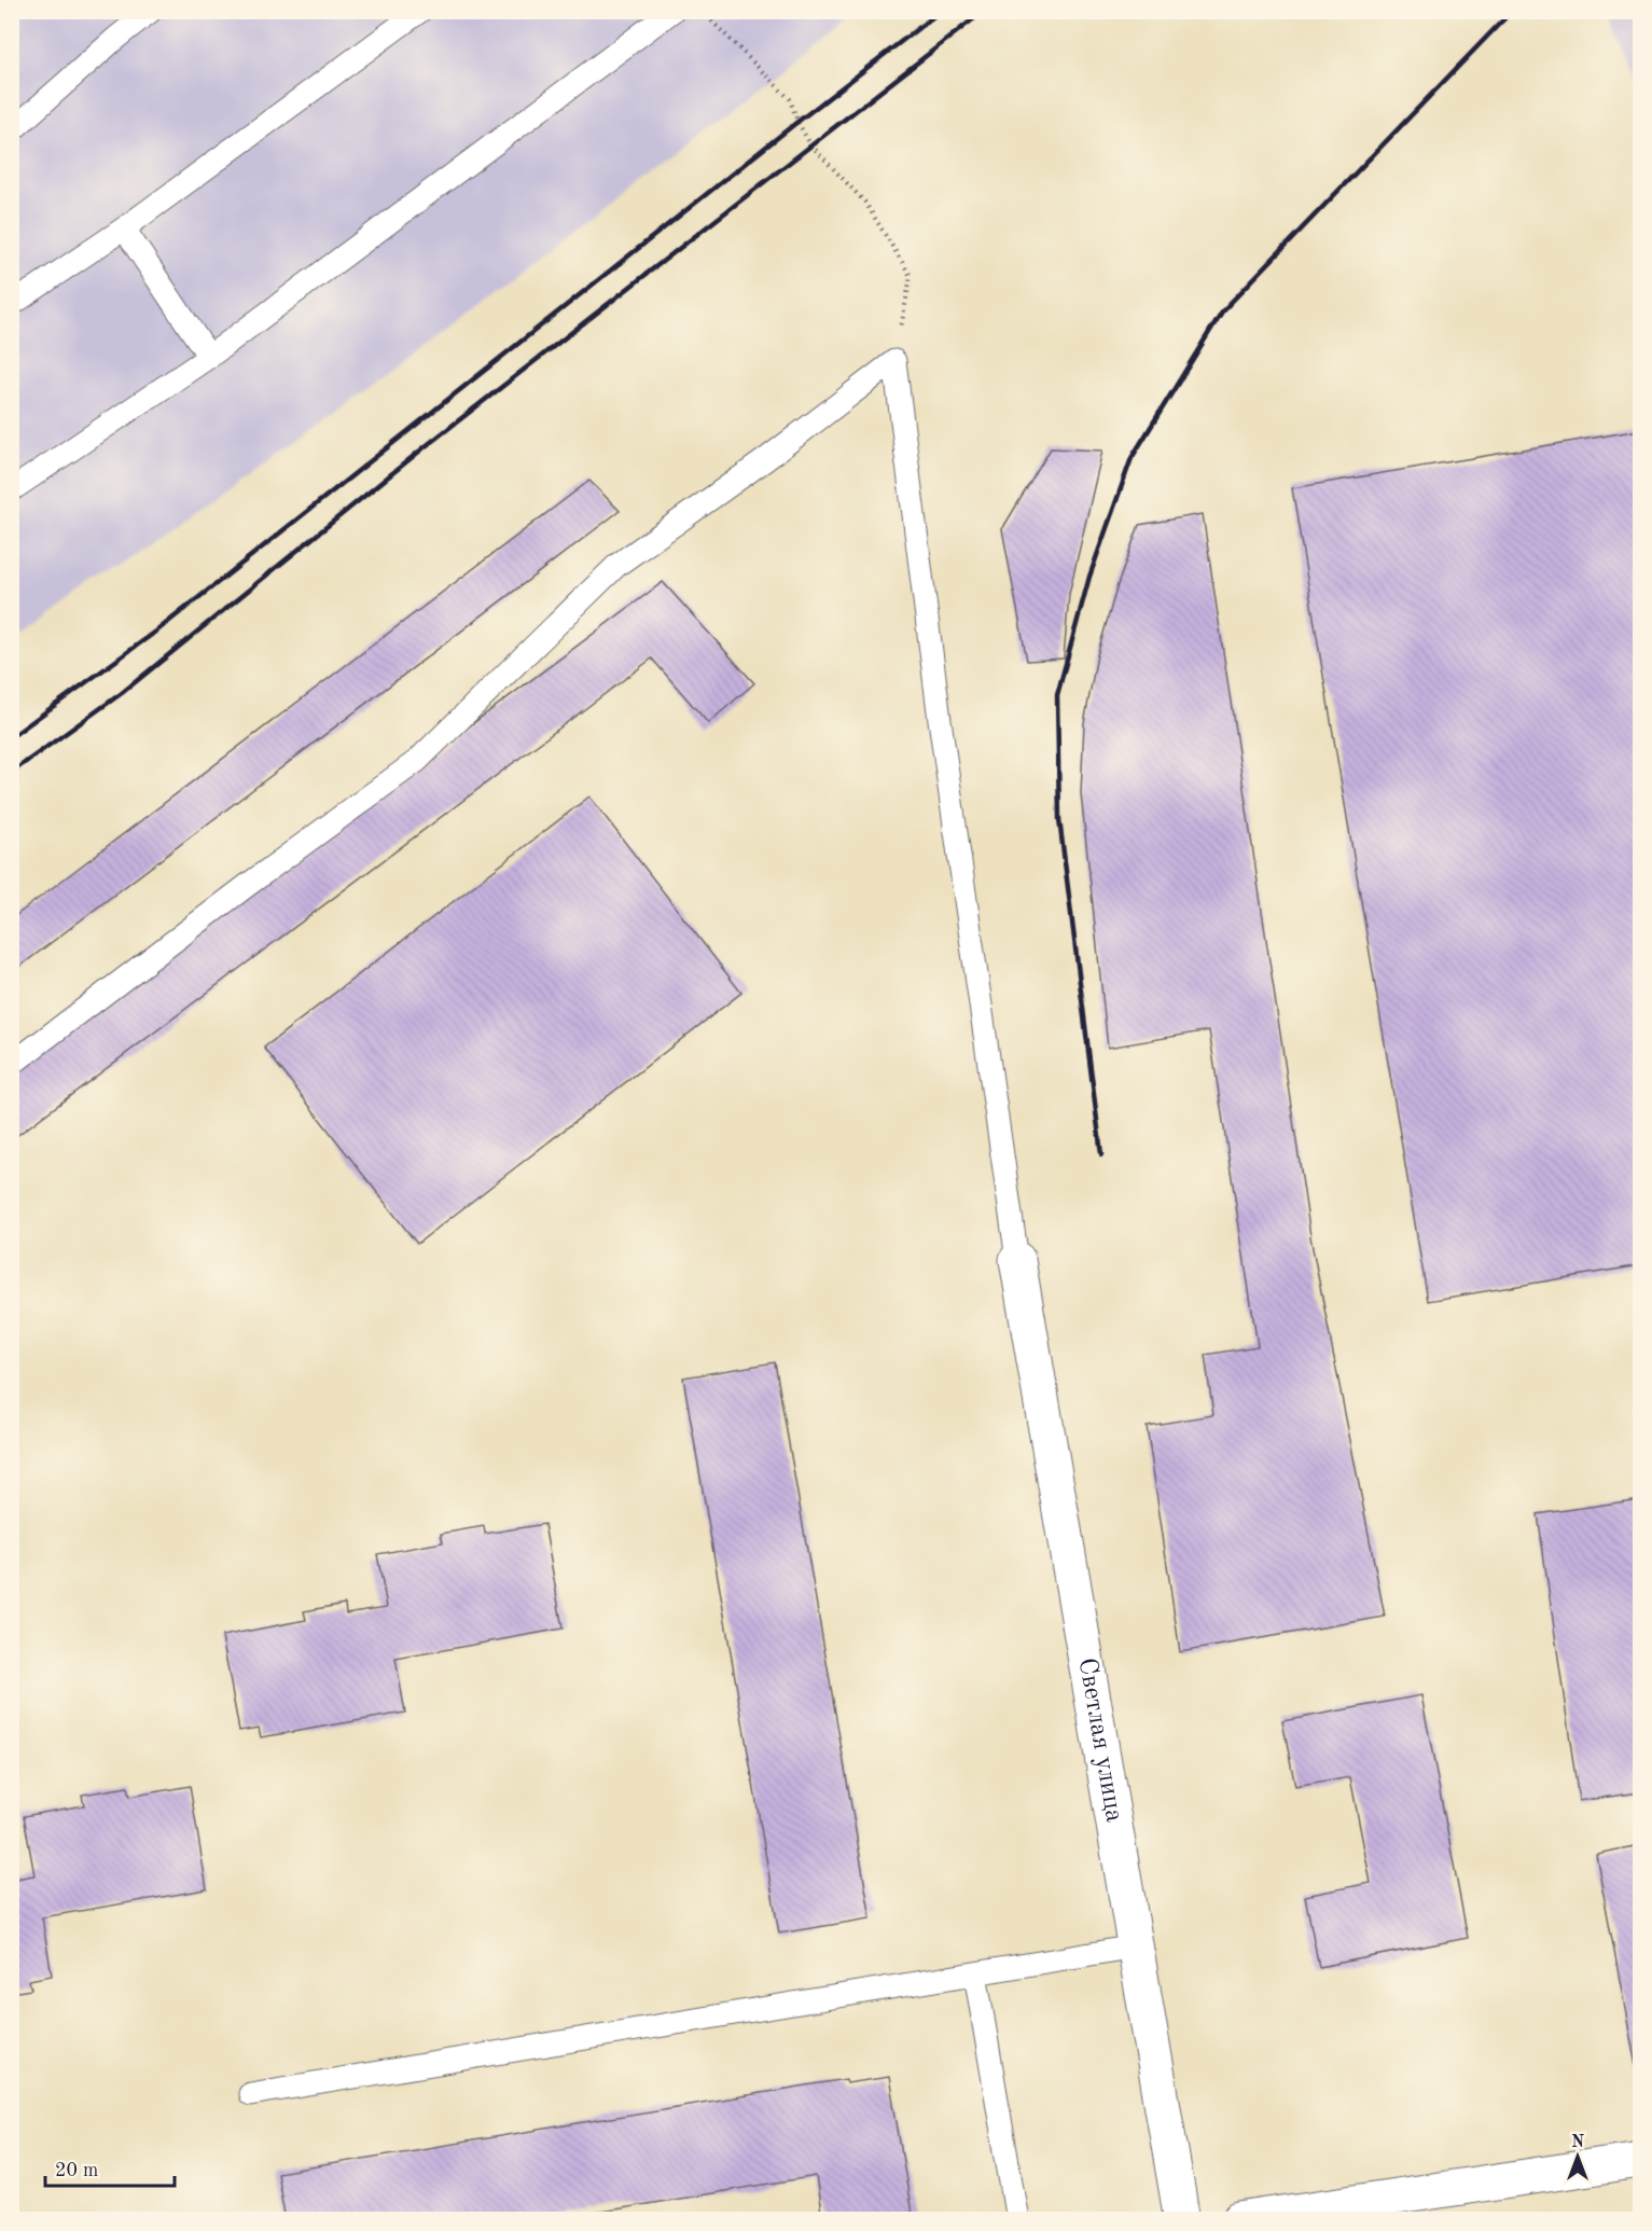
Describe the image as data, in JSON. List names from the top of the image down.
{
  "streets": {
    "street": ["Светлая улица"]
  },
  "scale_bar": "20 m",
  "north": "top"
}
